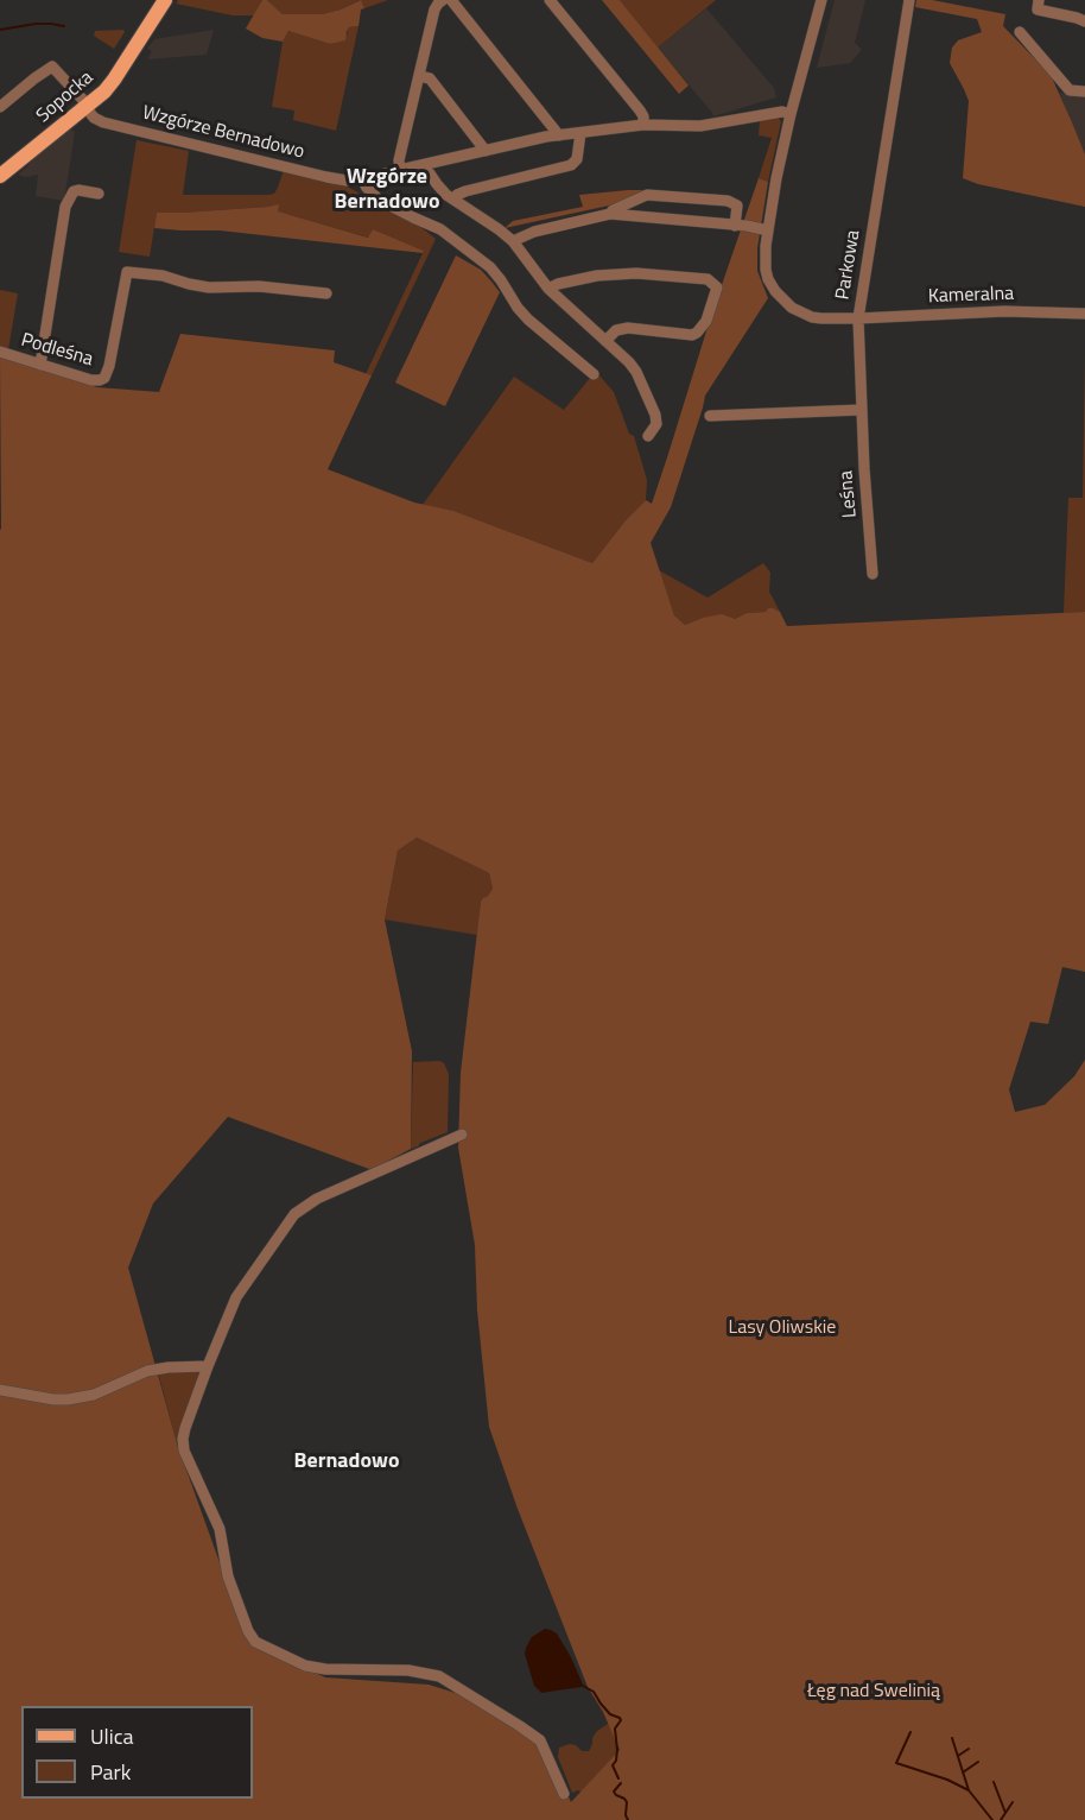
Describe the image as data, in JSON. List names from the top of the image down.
{
  "streets": {
    "main road": ["Sopocka"],
    "street": [
      "Wzgórze Bernadowo",
      "Parkowa",
      "Kameralna",
      "Podleśna",
      "Leśna"
    ]
  },
  "crossings": [
    ["Sopocka", "Wzgórze Bernadowo"],
    ["Wzgórze Bernadowo", "Parkowa"],
    ["Parkowa", "Kameralna"],
    ["Parkowa", "Leśna"],
    ["Kameralna", "Leśna"]
  ],
  "districts": ["Wzgórze Bernadowo", "Bernadowo"],
  "parks": ["Lasy Oliwskie", "Łęg nad Swelinią"],
  "legend": ["Ulica", "Park"]
}
